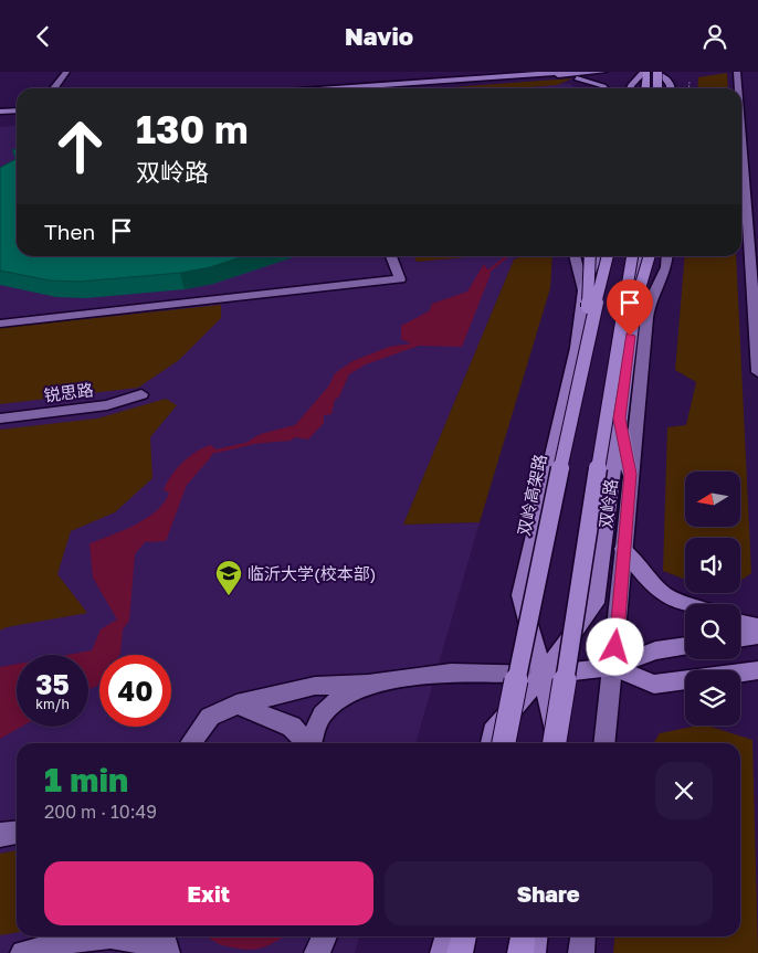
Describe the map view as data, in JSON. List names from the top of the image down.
{
  "streets": {
    "highway": ["双岭高架路"],
    "main road": ["双岭路"],
    "street": ["锐思路"]
  },
  "places": {
    "school or university": ["临沂大学(校本部)"]
  },
  "north": "left",
  "page": {
    "header": "Navio",
    "turn": ["130 m", "双岭路"],
    "then": "Then",
    "speed": "35 km/h",
    "limit": "40",
    "heading": ["1 min", "200 m · 10:49"],
    "buttons": ["Exit", "Share"]
  }
}
